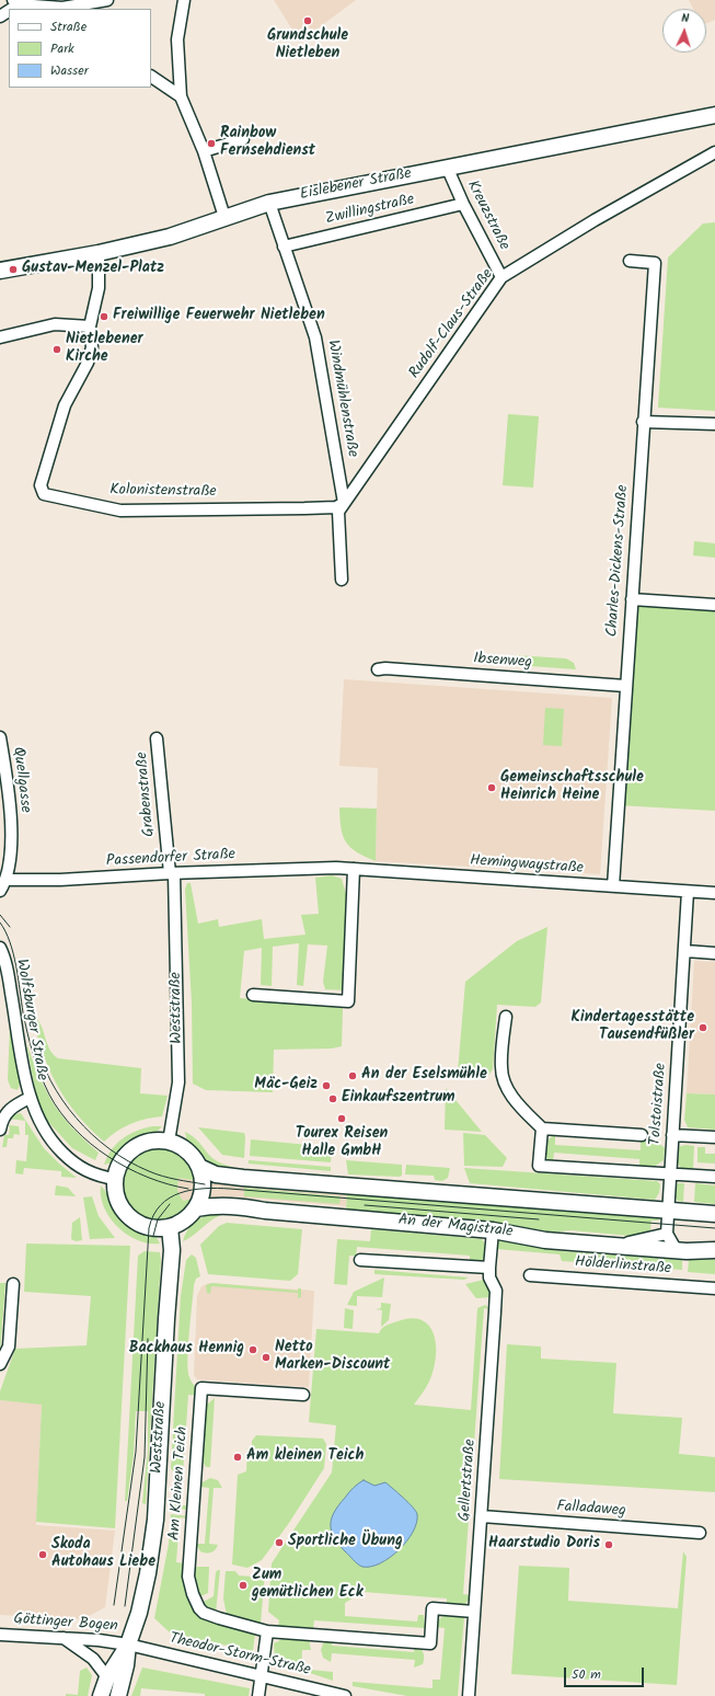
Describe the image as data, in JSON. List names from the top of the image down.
{
  "streets": {
    "main road": ["Eislebener Straße", "Weststraße", "An der Magistrale"],
    "street": [
      "Zwillingstraße",
      "Kreuzstraße",
      "Rudolf-Claus-Straße",
      "Windmühlenstraße",
      "Kolonistenstraße",
      "Charles-Dickens-Straße",
      "Ibsenweg",
      "Quellgasse",
      "Grabenstraße",
      "Passendorfer Straße",
      "Hemingwaystraße",
      "Wolfsburger Straße",
      "Tolstoistraße",
      "Hölderlinstraße",
      "Gellertstraße",
      "Am Kleinen Teich",
      "Falladaweg",
      "Göttinger Bogen",
      "Theodor-Storm-Straße"
    ]
  },
  "crossings": [
    ["Eislebener Straße", "Kreuzstraße"],
    ["Eislebener Straße", "Windmühlenstraße"],
    ["Zwillingstraße", "Kreuzstraße"],
    ["Zwillingstraße", "Windmühlenstraße"],
    ["Kreuzstraße", "Rudolf-Claus-Straße"],
    ["Rudolf-Claus-Straße", "Windmühlenstraße"],
    ["Rudolf-Claus-Straße", "Kolonistenstraße"],
    ["Windmühlenstraße", "Kolonistenstraße"],
    ["Charles-Dickens-Straße", "Ibsenweg"],
    ["Charles-Dickens-Straße", "Hemingwaystraße"],
    ["Quellgasse", "Passendorfer Straße"],
    ["Grabenstraße", "Passendorfer Straße"],
    ["Grabenstraße", "Weststraße"],
    ["Passendorfer Straße", "Hemingwaystraße"],
    ["Passendorfer Straße", "Weststraße"],
    ["Hemingwaystraße", "Tolstoistraße"],
    ["Weststraße", "Wolfsburger Straße"],
    ["Weststraße", "An der Magistrale"],
    ["Weststraße", "Göttinger Bogen"],
    ["Weststraße", "Theodor-Storm-Straße"],
    ["Wolfsburger Straße", "An der Magistrale"],
    ["Tolstoistraße", "An der Magistrale"],
    ["An der Magistrale", "Gellertstraße"],
    ["Gellertstraße", "Am Kleinen Teich"],
    ["Gellertstraße", "Falladaweg"],
    ["Göttinger Bogen", "Theodor-Storm-Straße"]
  ],
  "places": [
    "Grundschule Nietleben",
    "Rainbow Fernsehdienst",
    "Gustav-Menzel-Platz",
    "Freiwillige Feuerwehr Nietleben",
    "Nietlebener Kirche",
    "Gemeinschaftsschule Heinrich Heine",
    "Kindertagesstätte Tausendfüßler",
    "An der Eselsmühle",
    "Mäc-Geiz",
    "Einkaufszentrum",
    "Tourex Reisen Halle GmbH",
    "Backhaus Hennig",
    "Netto Marken-Discount",
    "Am kleinen Teich",
    "Sportliche Übung",
    "Haarstudio Doris",
    "Skoda Autohaus Liebe",
    "Zum gemütlichen Eck"
  ],
  "legend": ["Straße", "Park", "Wasser"],
  "scale_bar": "50 m",
  "north": "top"
}
